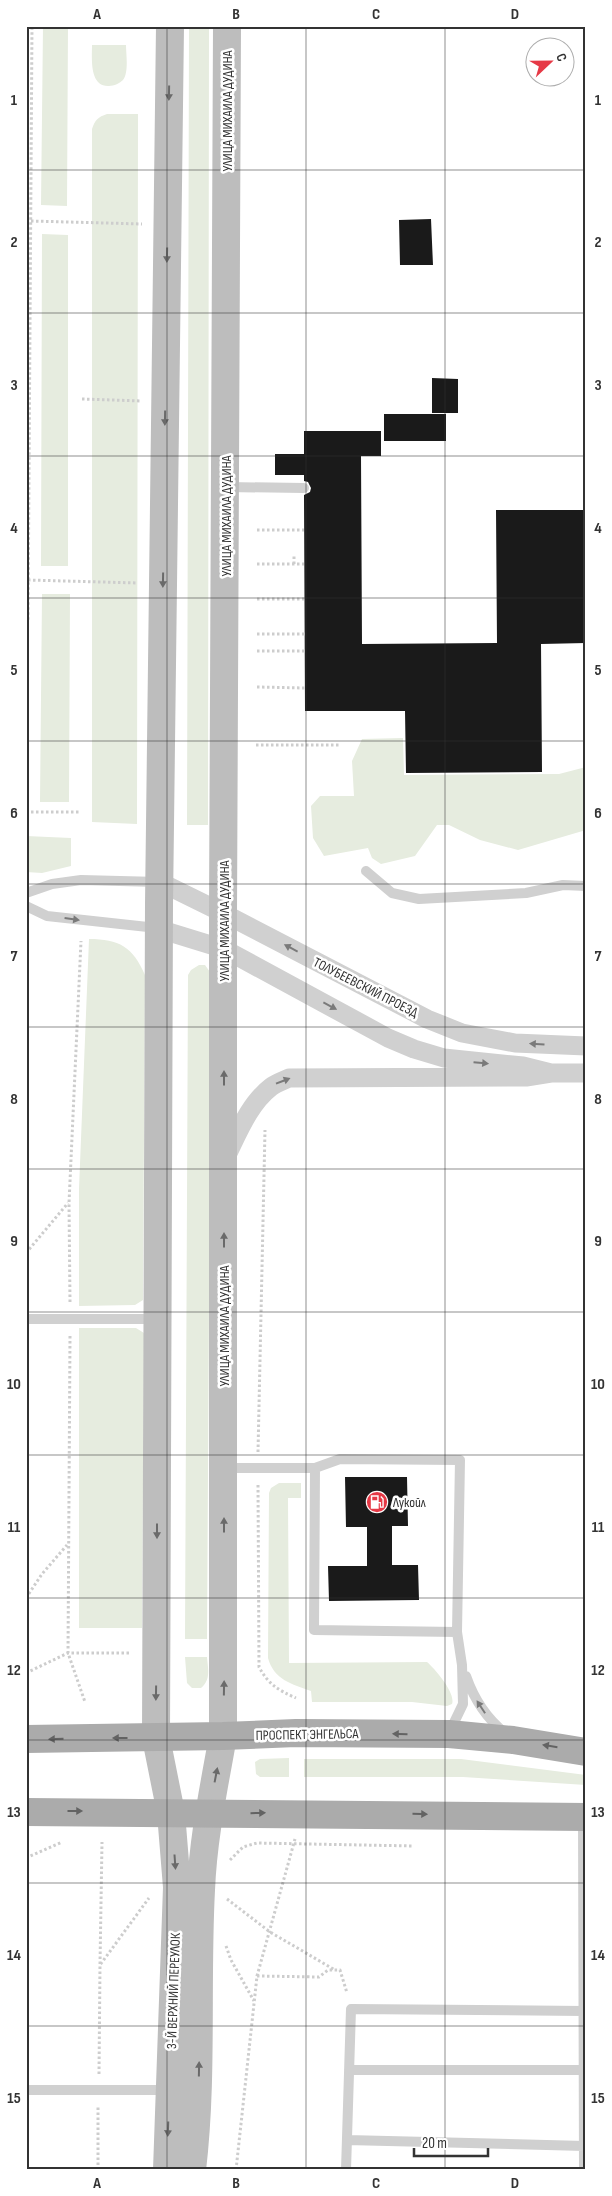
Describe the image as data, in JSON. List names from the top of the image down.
{
  "streets": {
    "main road": ["ПРОСПЕКТ ЭНГЕЛЬСА"],
    "street": ["УЛИЦА МИХАИЛА ДУДИНА", "ТОЛУБЕЕВСКИЙ ПРОЕЗД", "3-Й ВЕРХНИЙ ПЕРЕУЛОК"]
  },
  "crossings": [
    ["УЛИЦА МИХАИЛА ДУДИНА", "ТОЛУБЕЕВСКИЙ ПРОЕЗД"],
    ["УЛИЦА МИХАИЛА ДУДИНА", "ПРОСПЕКТ ЭНГЕЛЬСА"],
    ["УЛИЦА МИХАИЛА ДУДИНА", "3-Й ВЕРХНИЙ ПЕРЕУЛОК"]
  ],
  "places": {
    "fuel station": ["Лукойл"]
  },
  "scale_bar": "20 m",
  "north": "right",
  "grid": {
    "columns": [
      "A",
      "B",
      "C",
      "D"
    ],
    "rows": [
      "1",
      "2",
      "3",
      "4",
      "5",
      "6",
      "7",
      "8",
      "9",
      "10",
      "11",
      "12",
      "13",
      "14",
      "15"
    ]
  }
}
